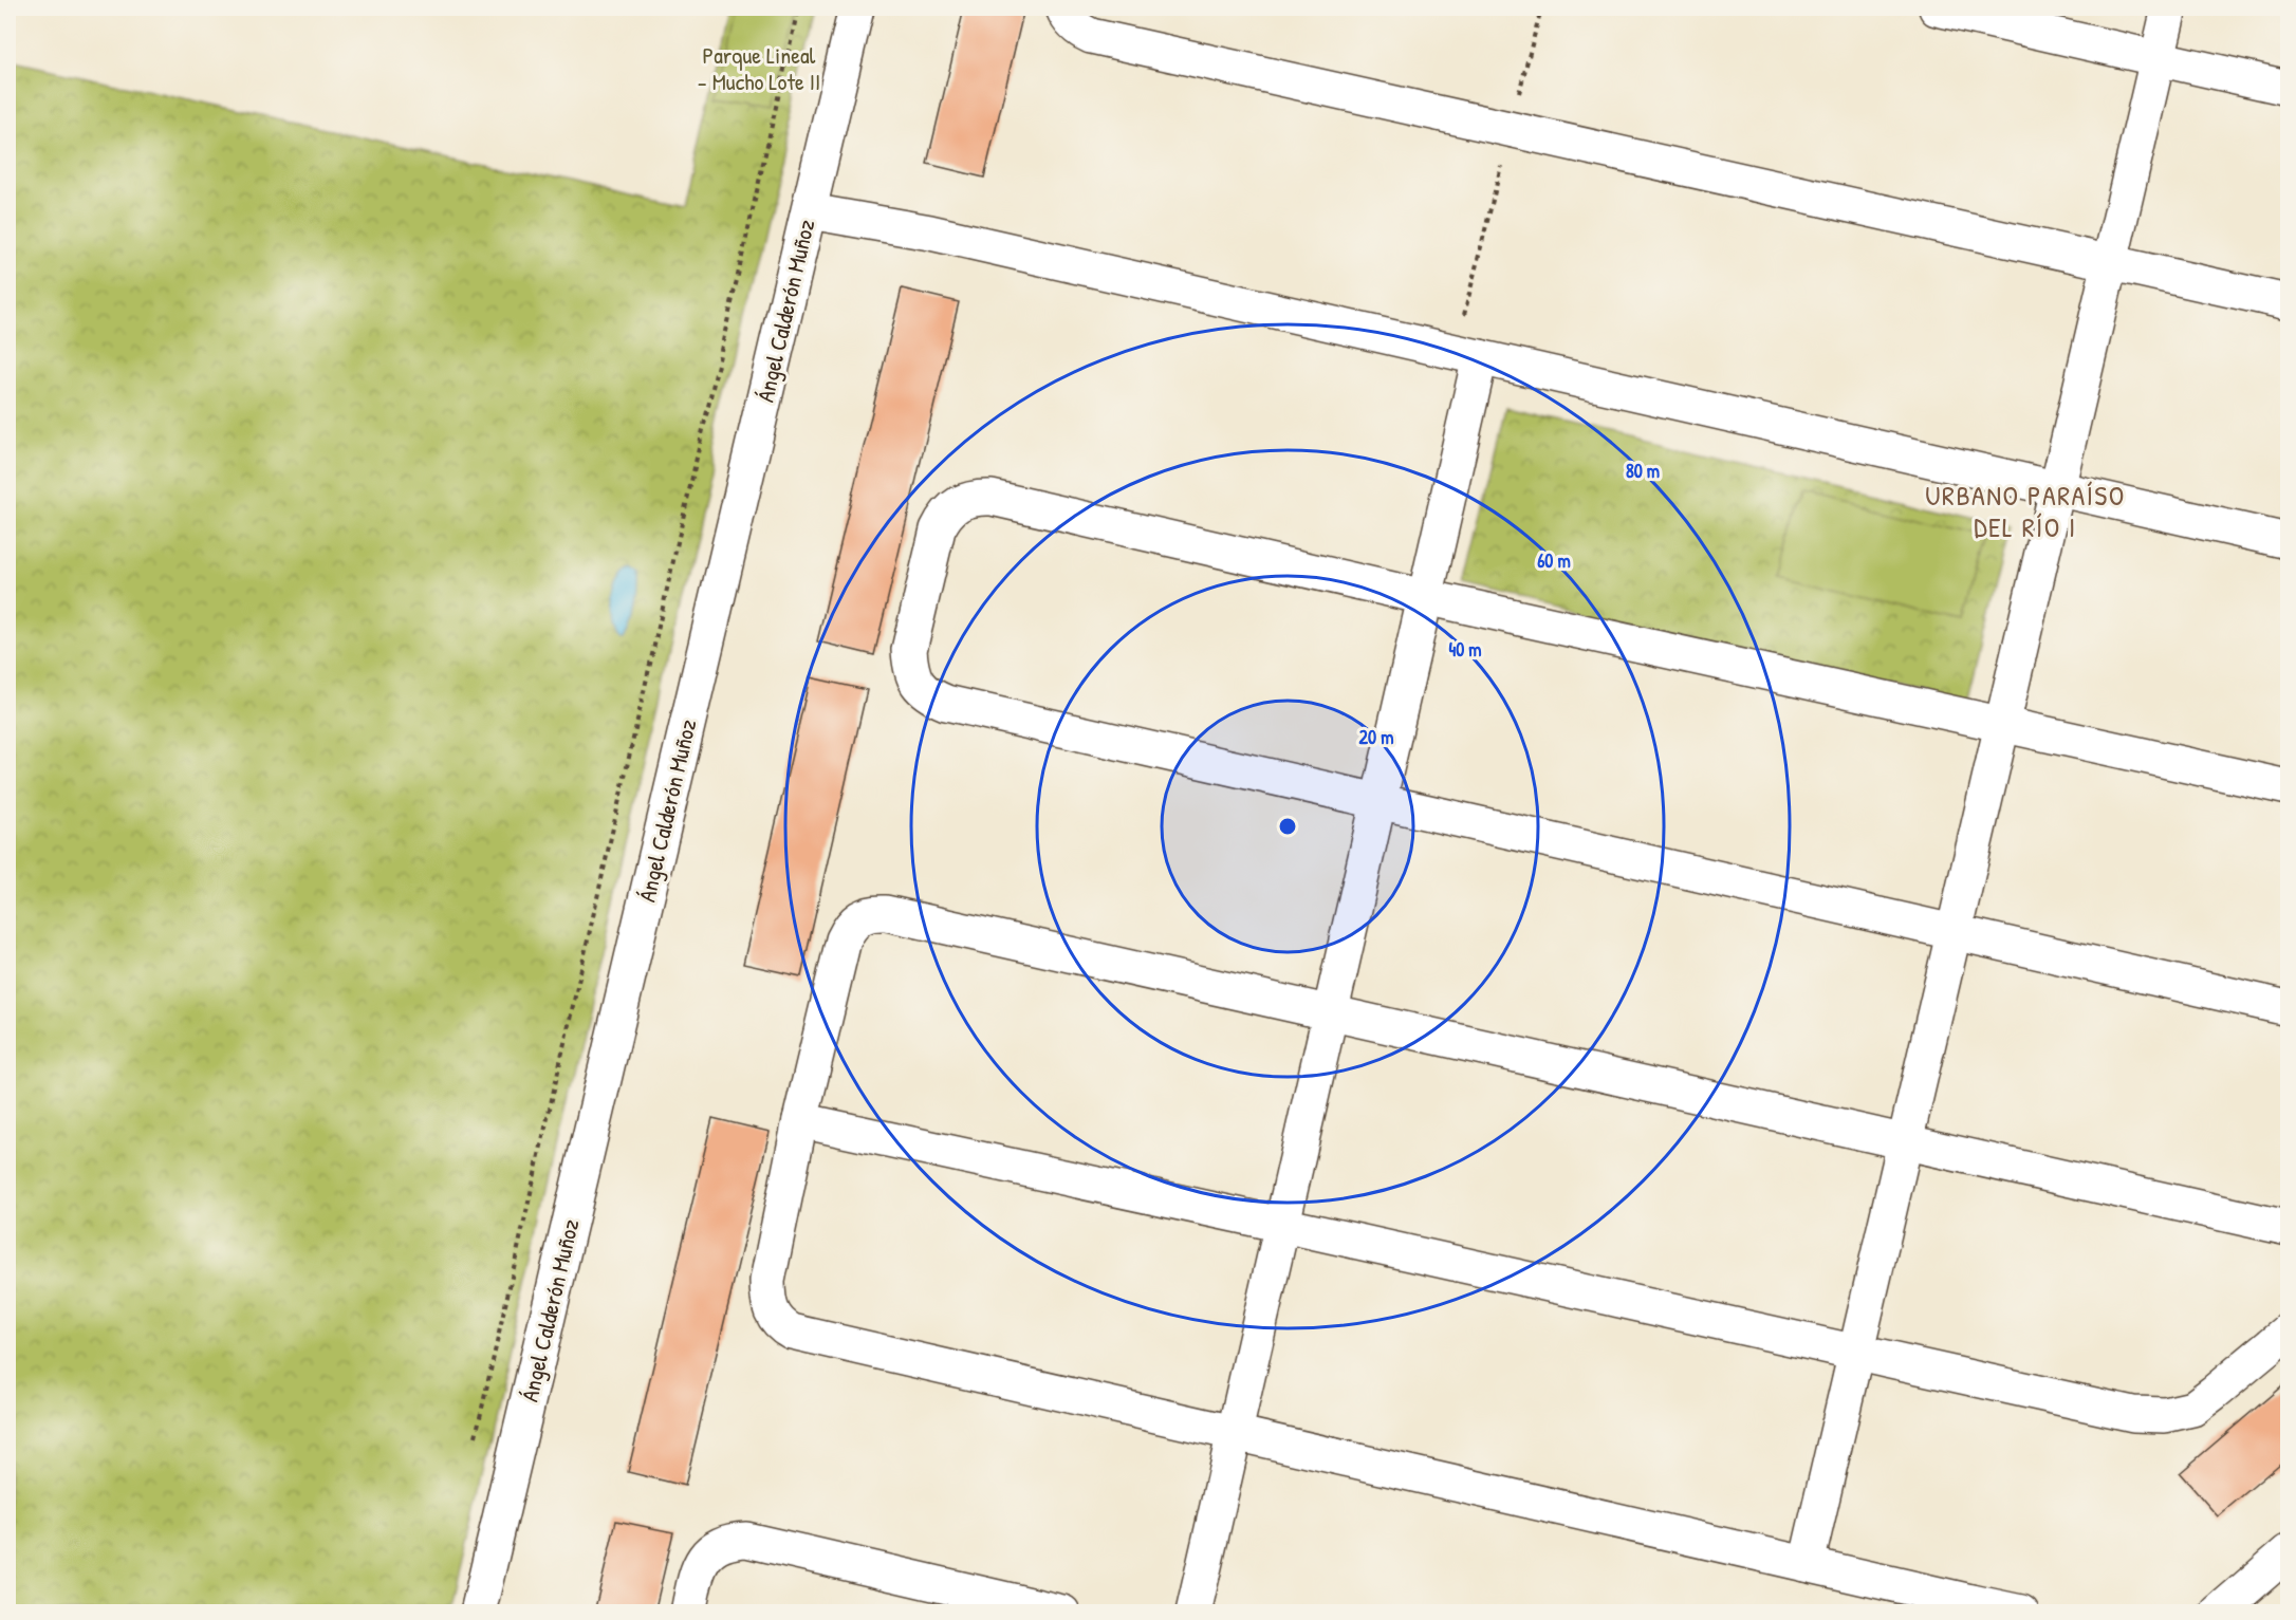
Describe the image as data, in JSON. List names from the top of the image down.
{
  "streets": {
    "street": ["Ángel Calderón Muñoz"]
  },
  "districts": ["URBANO PARAÍSO DEL RÍO I"],
  "parks": ["Parque Lineal - Mucho Lote II"],
  "rings": [
    "80 m",
    "60 m",
    "40 m",
    "20 m"
  ]
}
